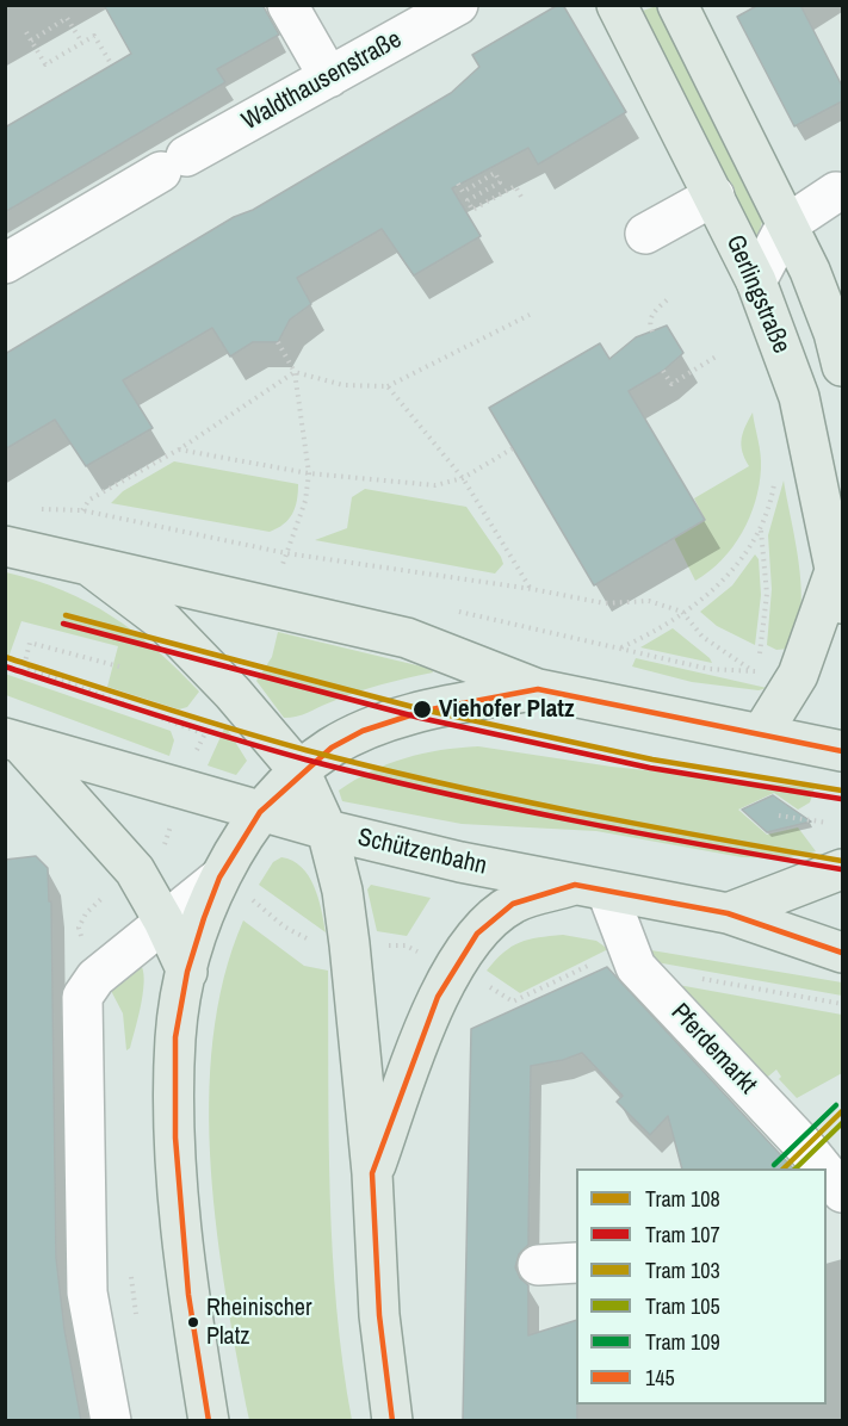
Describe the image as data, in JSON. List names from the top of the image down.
{
  "streets": {
    "main road": ["Gerlingstraße", "Schützenbahn"],
    "street": ["Waldthausenstraße", "Pferdemarkt"]
  },
  "crossings": [
    ["Schützenbahn", "Pferdemarkt"]
  ],
  "places": ["Viehofer Platz", "Rheinischer Platz"],
  "lines": [
    "tram line 108",
    "tram line 107",
    "transit line 145",
    "tram line 109",
    "tram line 103",
    "tram line 105"
  ],
  "legend": [
    "Tram 108",
    "Tram 107",
    "Tram 103",
    "Tram 105",
    "Tram 109",
    "145"
  ]
}
